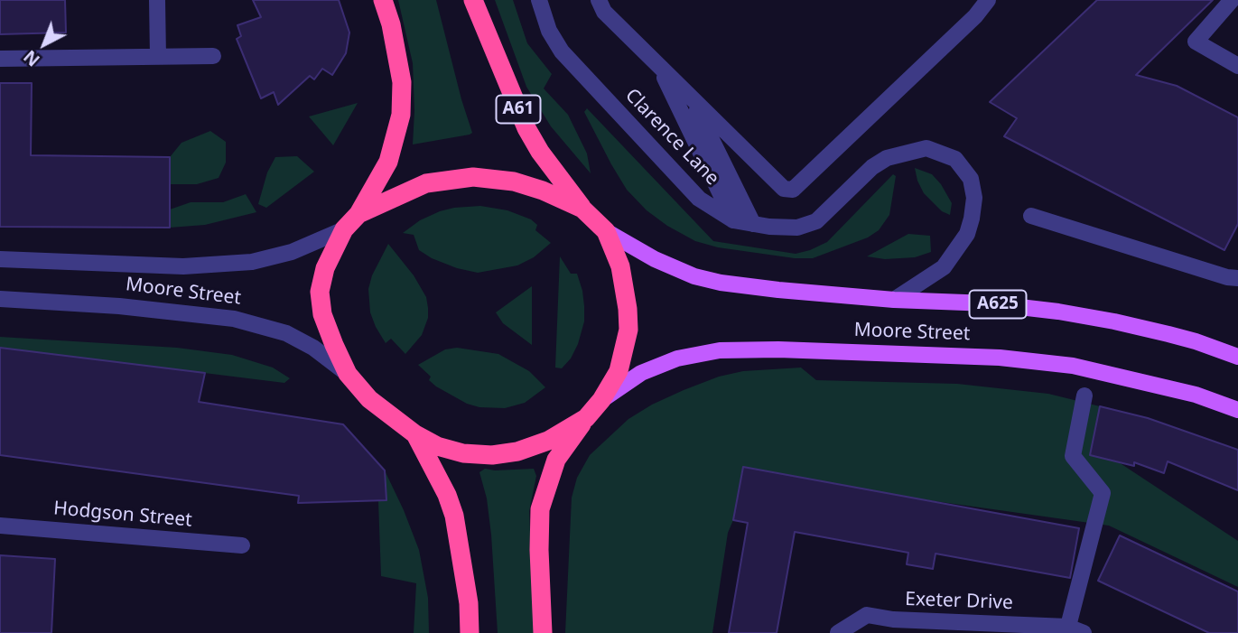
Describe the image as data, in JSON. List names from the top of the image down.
{
  "streets": {
    "highway": ["A61", "Moore Street"],
    "main road": ["A625"],
    "street": ["Clarence Lane", "Hodgson Street", "Exeter Drive"]
  },
  "crossings": [
    ["A61", "Moore Street"],
    ["Clarence Lane", "Moore Street"]
  ],
  "north": "bottom left"
}
